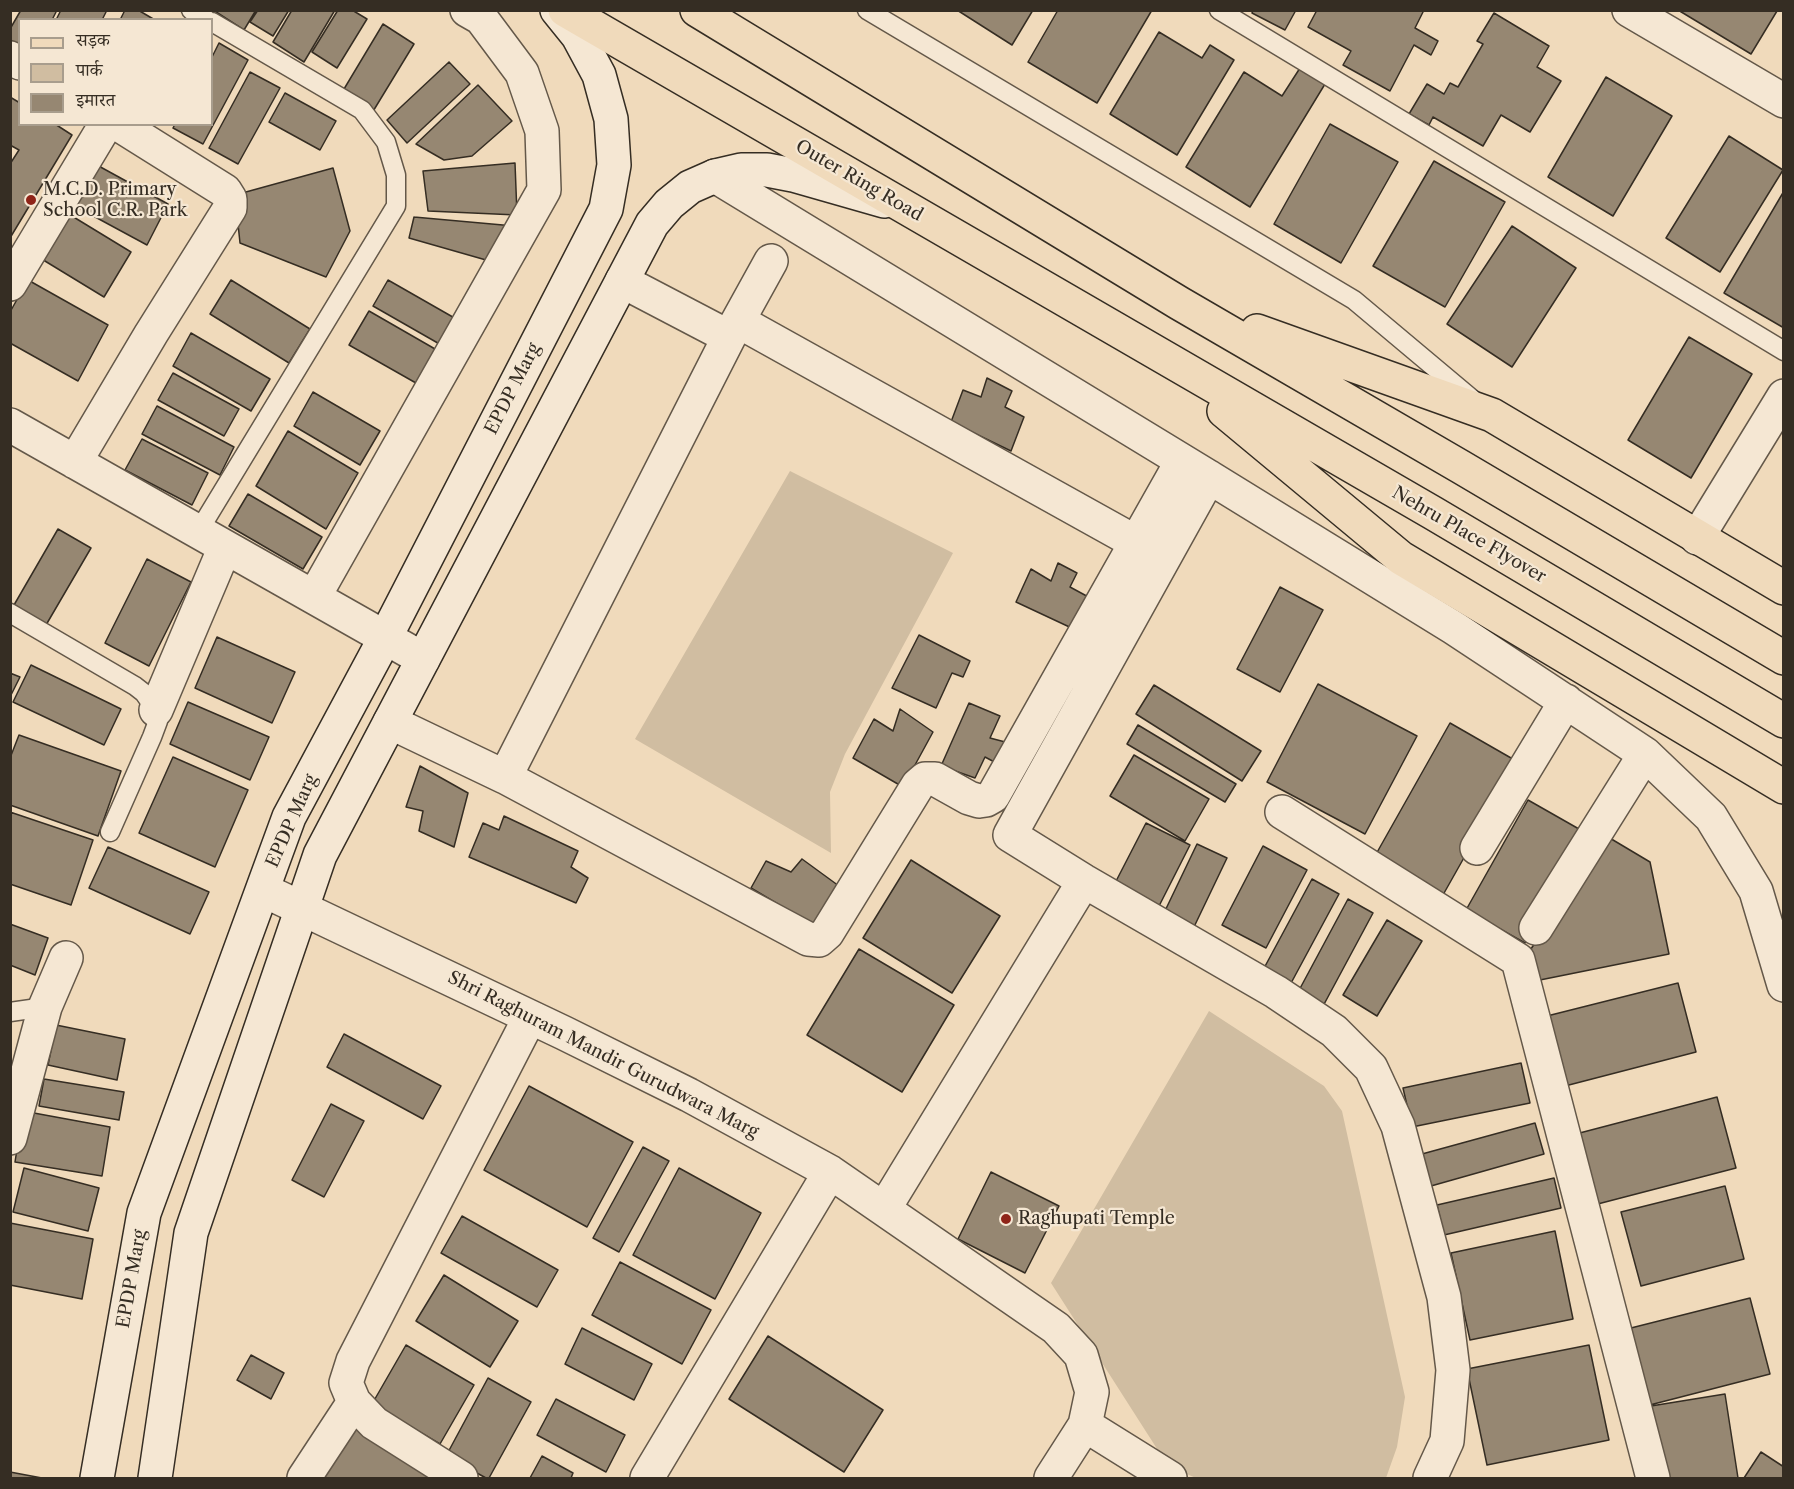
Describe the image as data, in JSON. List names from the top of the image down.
{
  "streets": {
    "main road": ["Outer Ring Road", "Nehru Place Flyover"],
    "street": ["EPDP Marg", "Shri Raghuram Mandir Gurudwara Marg"]
  },
  "crossings": [
    ["Outer Ring Road", "Nehru Place Flyover"],
    ["EPDP Marg", "Shri Raghuram Mandir Gurudwara Marg"]
  ],
  "places": ["M.C.D. Primary School C.R. Park", "Raghupati Temple"],
  "legend": ["सड़क", "पार्क", "इमारत"]
}
